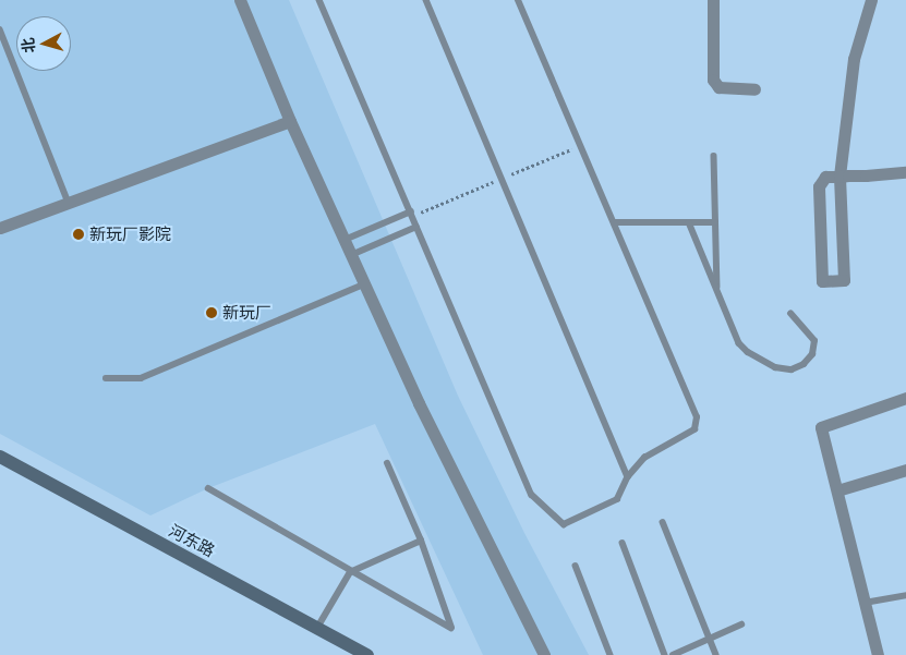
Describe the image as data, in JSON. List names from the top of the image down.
{
  "streets": {
    "main road": ["河东路"]
  },
  "places": ["新玩厂影院", "新玩厂"],
  "north": "left"
}
